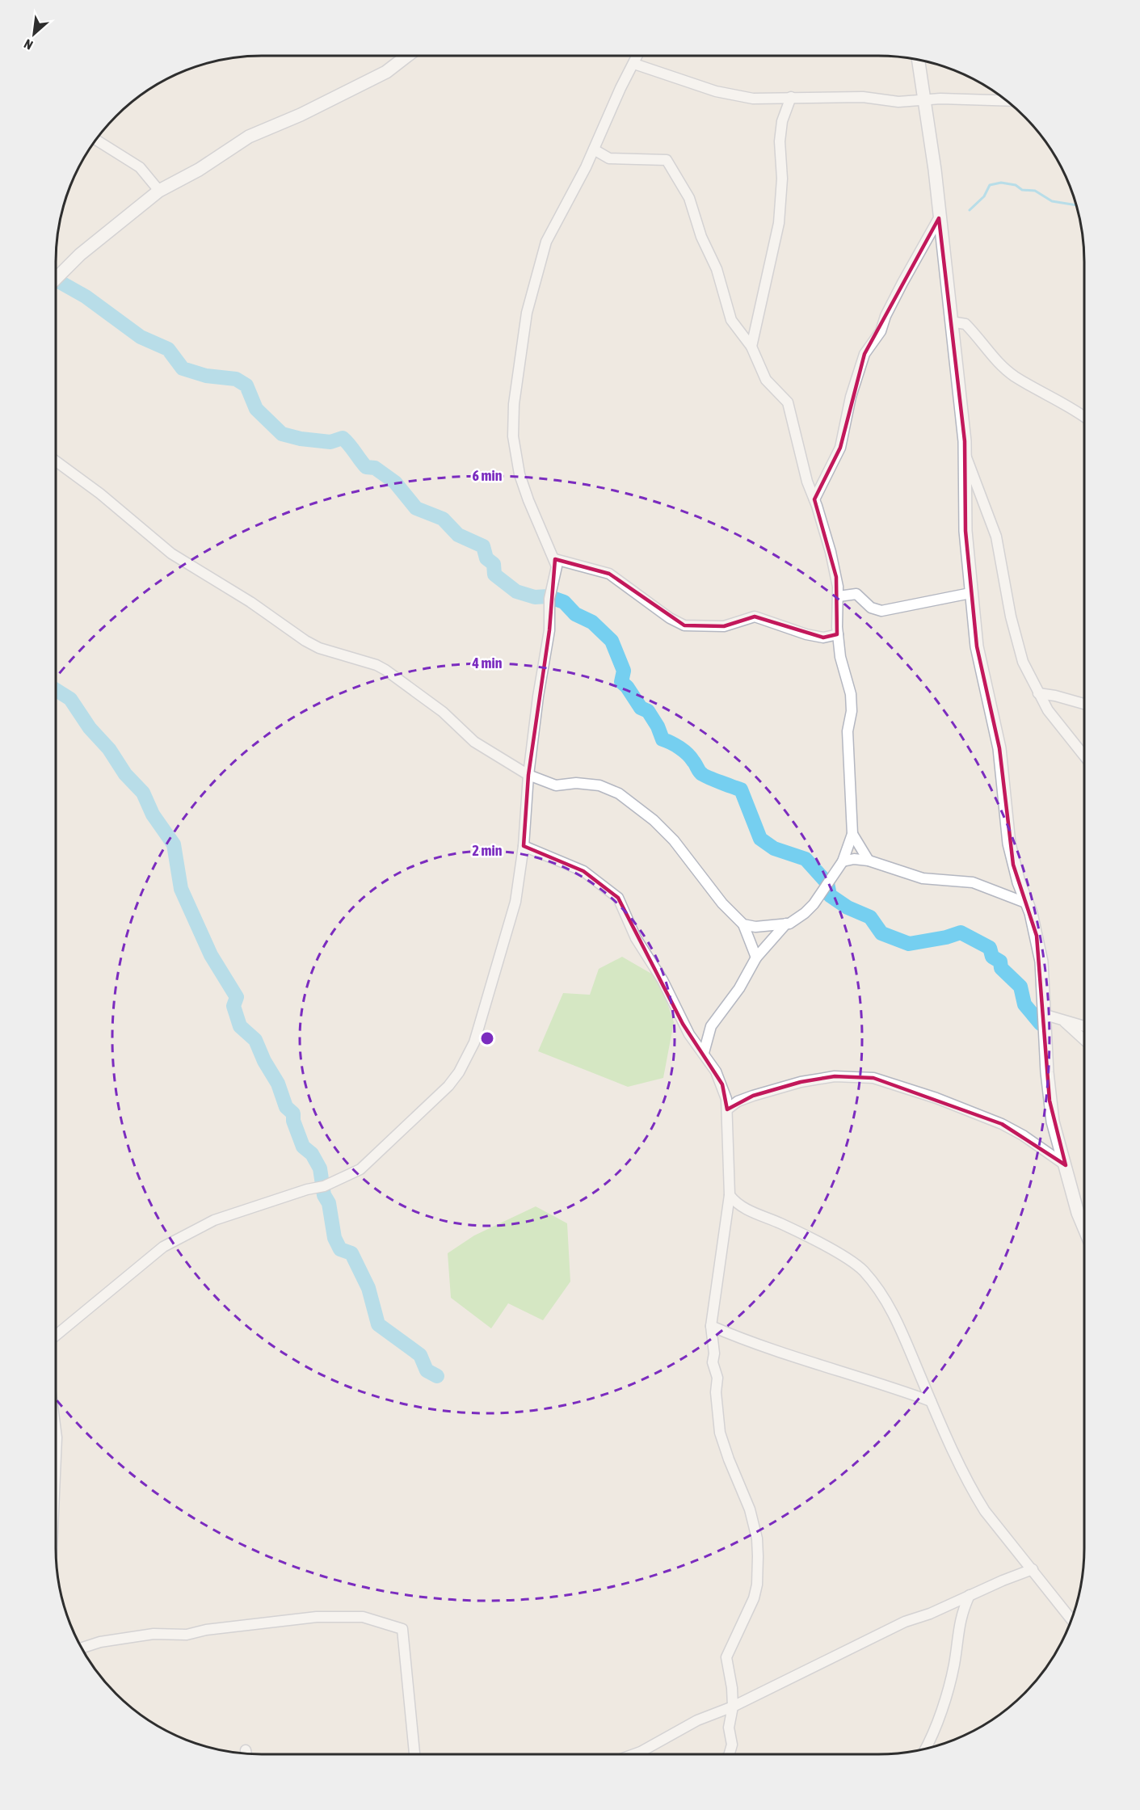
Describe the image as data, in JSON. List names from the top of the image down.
{
  "north": "bottom left",
  "rings": ["6 min", "4 min", "2 min"]
}
